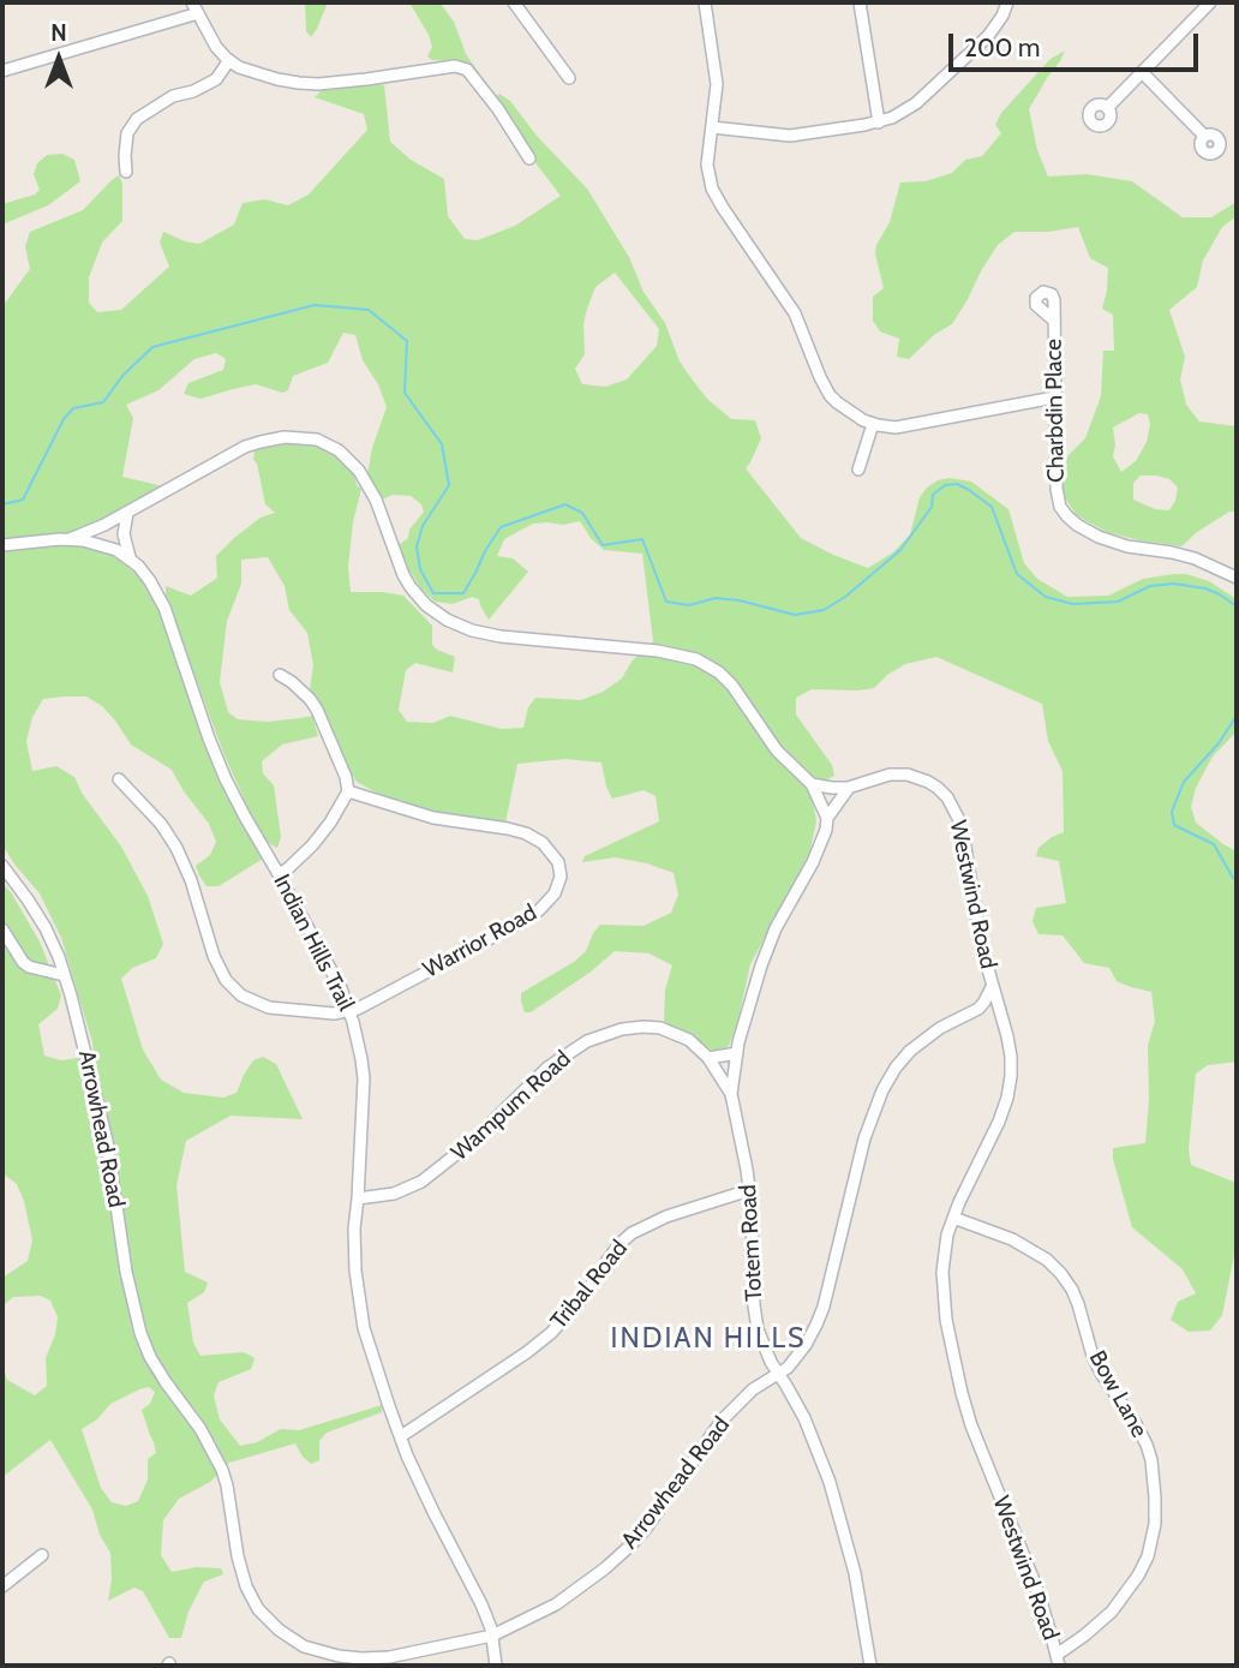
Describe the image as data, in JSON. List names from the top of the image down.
{
  "streets": {
    "street": [
      "Charbdin Place",
      "Westwind Road",
      "Warrior Road",
      "Indian Hills Trail",
      "Wampum Road",
      "Arrowhead Road",
      "Totem Road",
      "Tribal Road",
      "Bow Lane"
    ]
  },
  "crossings": [
    ["Westwind Road", "Totem Road"],
    ["Westwind Road", "Bow Lane"],
    ["Warrior Road", "Indian Hills Trail"],
    ["Indian Hills Trail", "Wampum Road"],
    ["Indian Hills Trail", "Arrowhead Road"],
    ["Indian Hills Trail", "Tribal Road"],
    ["Wampum Road", "Totem Road"],
    ["Arrowhead Road", "Totem Road"],
    ["Totem Road", "Tribal Road"]
  ],
  "districts": ["INDIAN HILLS"],
  "scale_bar": "200 m",
  "north": "top"
}
